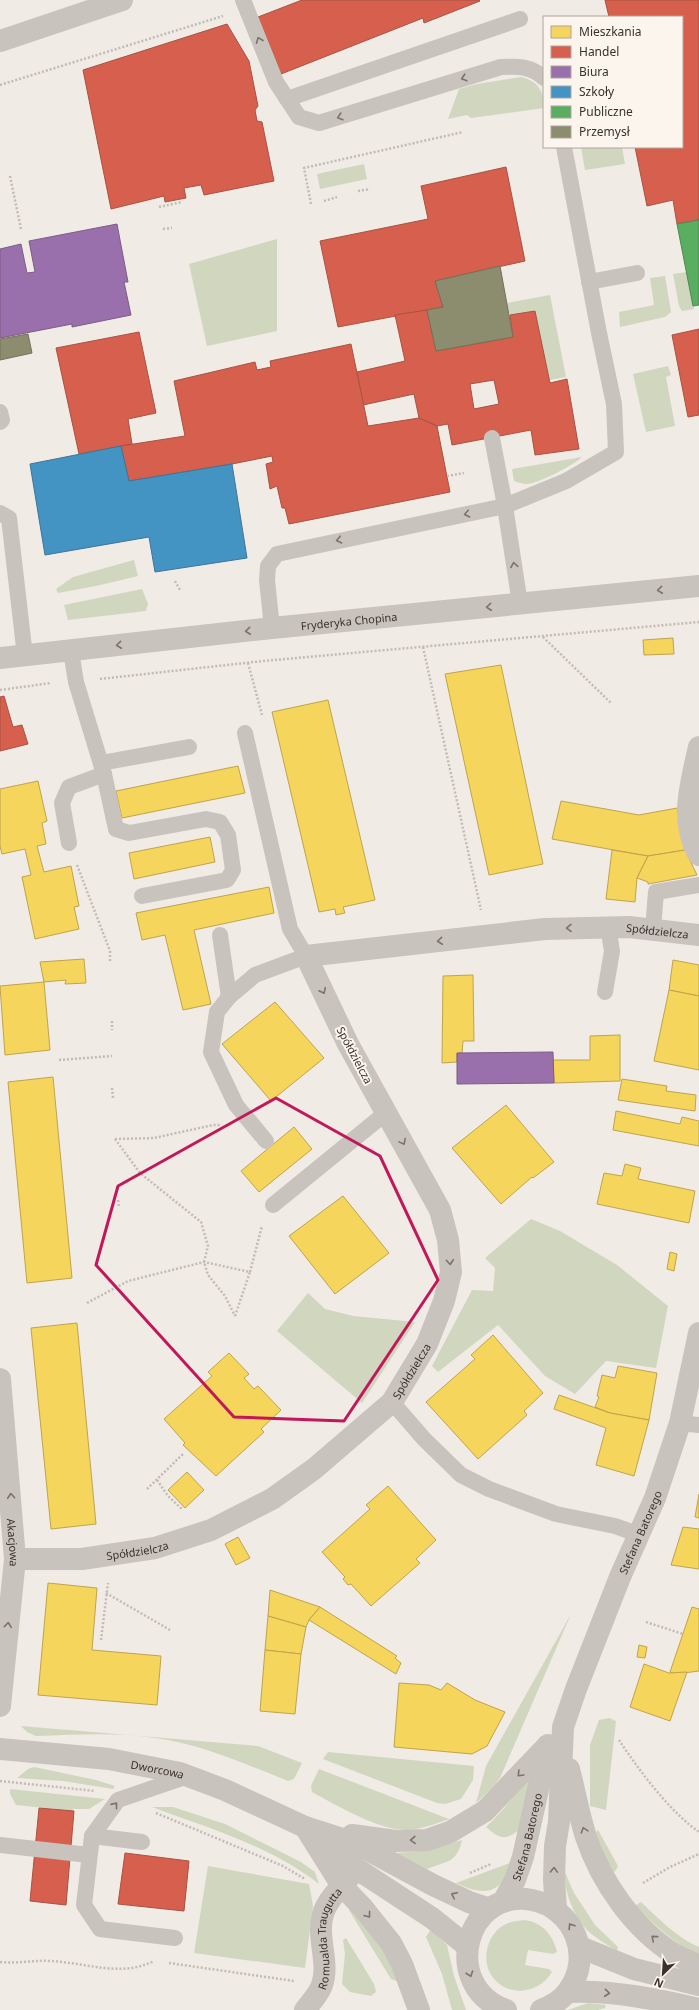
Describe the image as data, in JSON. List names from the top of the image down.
{
  "streets": {
    "street": [
      "Fryderyka Chopina",
      "Spółdzielcza",
      "Stefana Batorego",
      "Akacjowa",
      "Dworcowa",
      "Romualda Traugutta"
    ]
  },
  "crossings": [
    ["Spółdzielcza", "Akacjowa"],
    ["Stefana Batorego", "Dworcowa"],
    ["Dworcowa", "Romualda Traugutta"]
  ],
  "one_way": ["Fryderyka Chopina", "Akacjowa"],
  "legend": [
    "Mieszkania",
    "Handel",
    "Biura",
    "Szkoły",
    "Publiczne",
    "Przemysł"
  ],
  "north": "bottom left"
}
